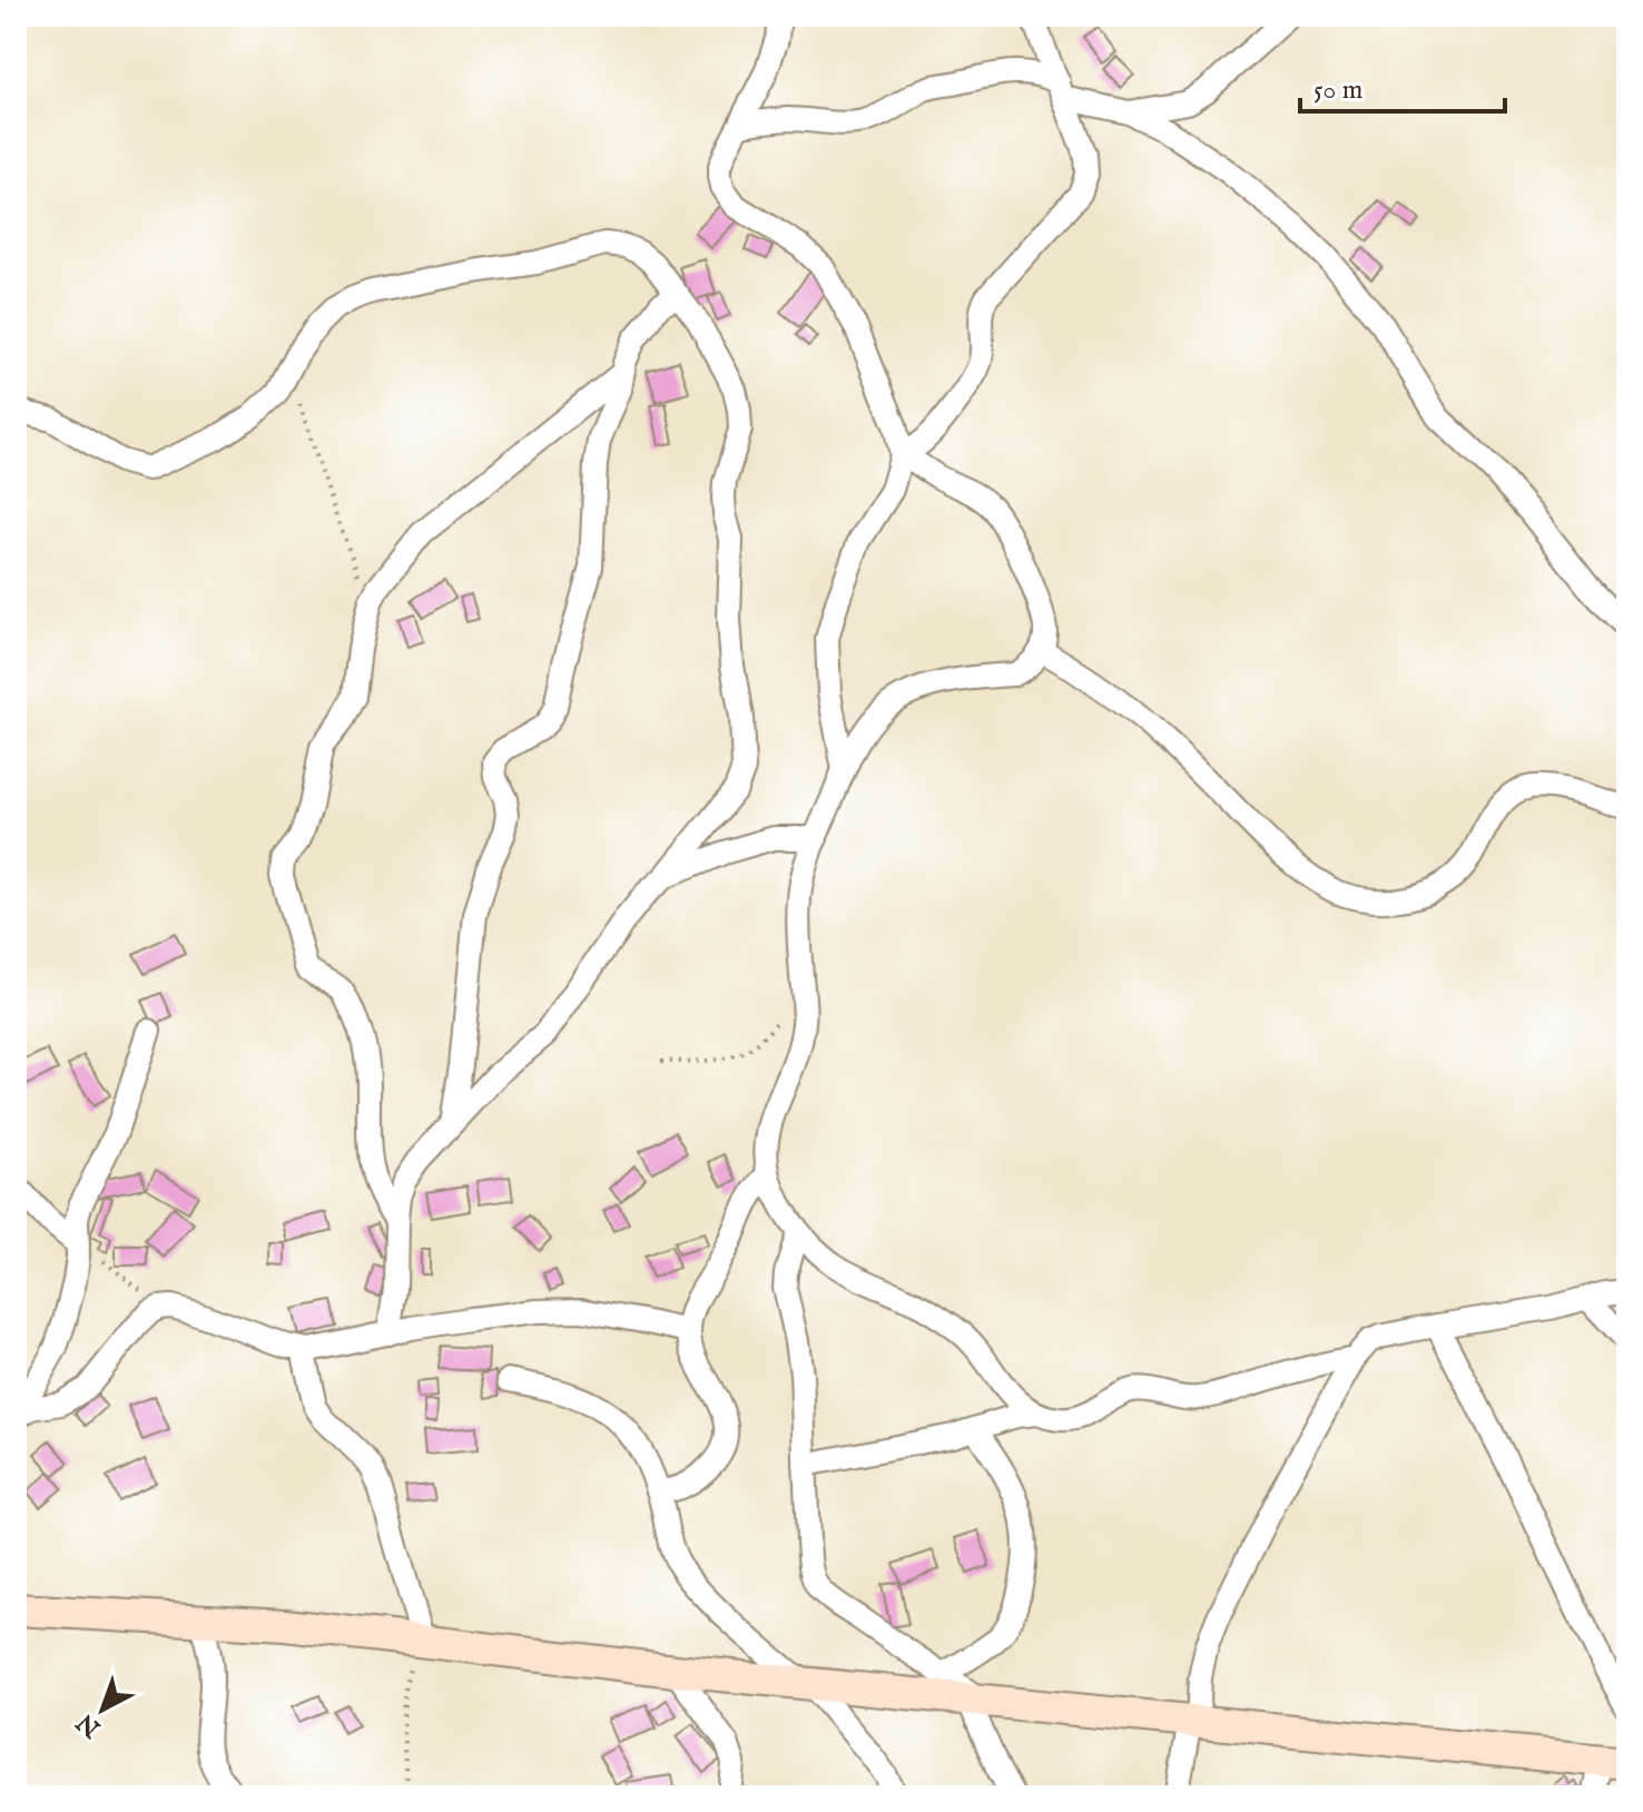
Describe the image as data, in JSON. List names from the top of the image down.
{
  "scale_bar": "50 m",
  "north": "bottom left"
}
